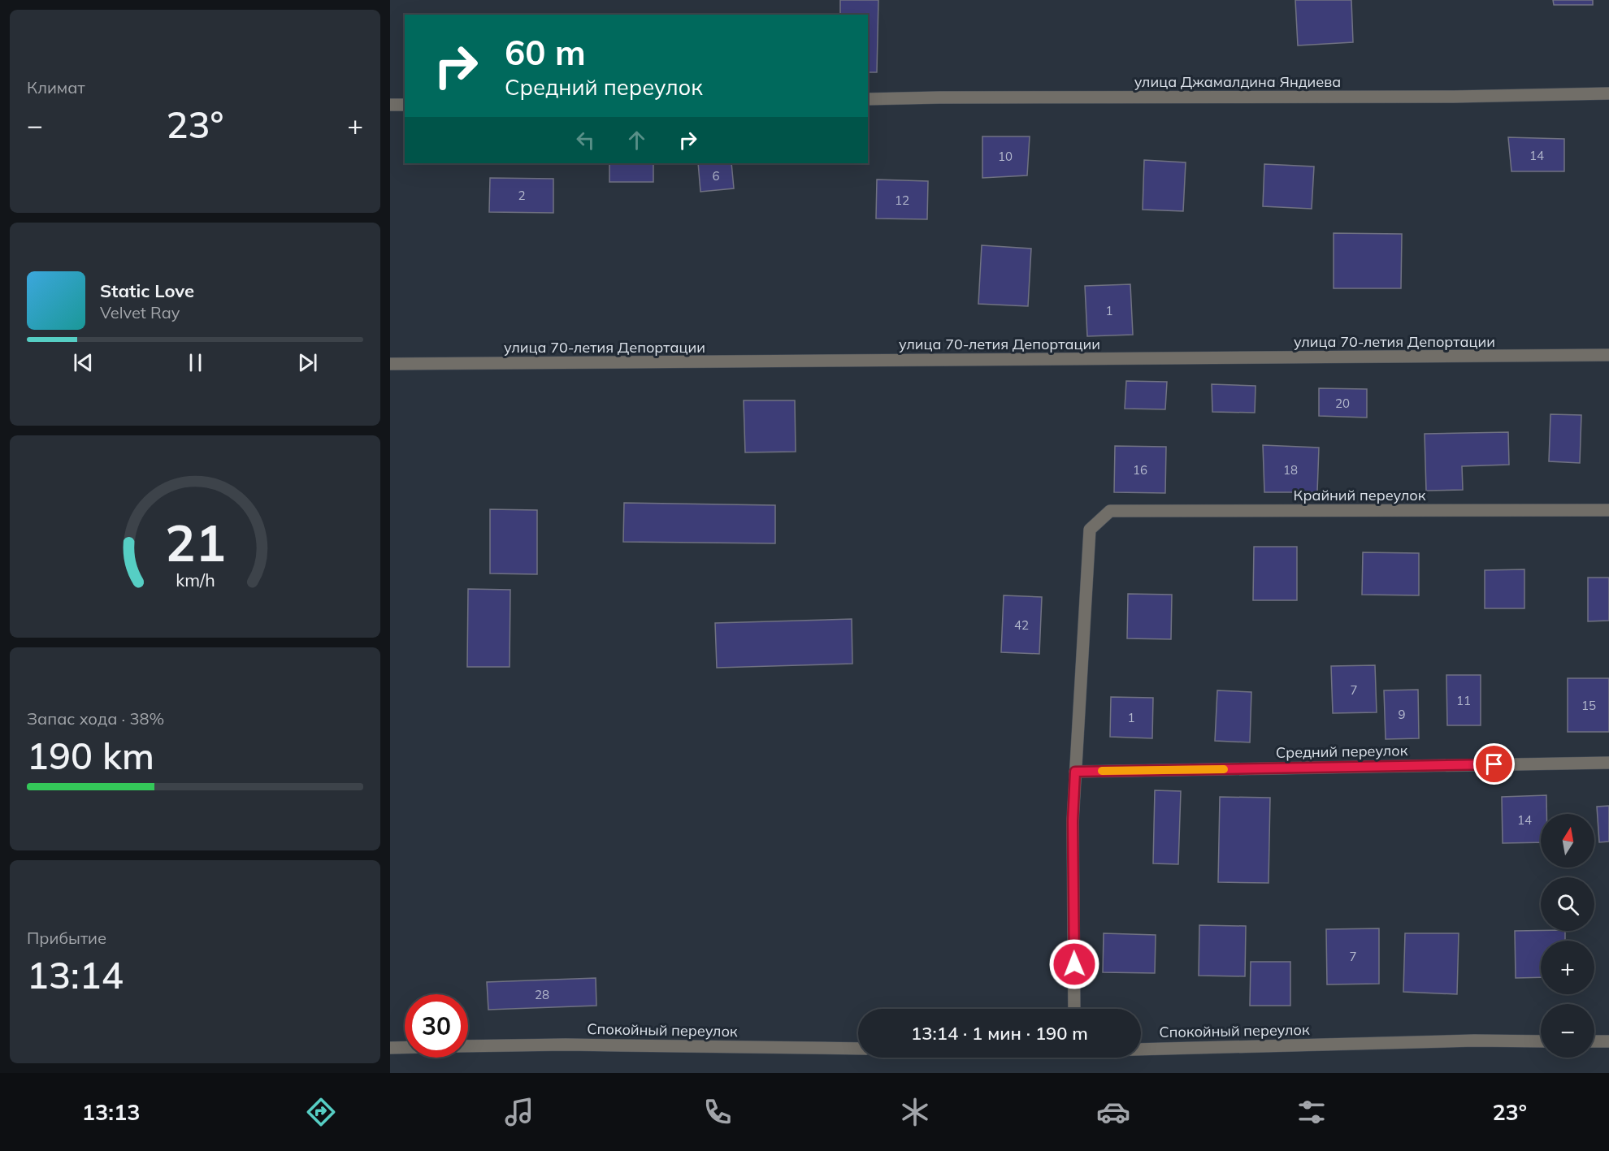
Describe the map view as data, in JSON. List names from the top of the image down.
{
  "streets": {
    "street": [
      "улица Джамалдина Яндиева",
      "улица 70-летия Депортации",
      "Крайний переулок",
      "Средний переулок",
      "Спокойный переулок"
    ]
  },
  "crossings": [
    ["Крайний переулок", "Средний переулок"]
  ],
  "house_numbers": [
    "14",
    "10",
    "6",
    "2",
    "12",
    "1",
    "20",
    "16",
    "18",
    "42",
    "7",
    "11",
    "15",
    "9",
    "1",
    "14",
    "7",
    "28"
  ],
  "north": "top",
  "page": {
    "tile": [
      "Климат",
      ["Запас хода · 38%", "190 km"],
      ["Прибытие", "13:14"]
    ],
    "turn": ["60 m", "Средний переулок"],
    "heat": ["−", "23°", "+"],
    "song": ["Static Love", "Velvet Ray"],
    "map_buttons": ["+", "−"],
    "limit": "30",
    "trip": "13:14 · 1 мин · 190 m",
    "tabs": ["13:13", "23°"],
    "gauge": ["21", "km/h"]
  }
}
